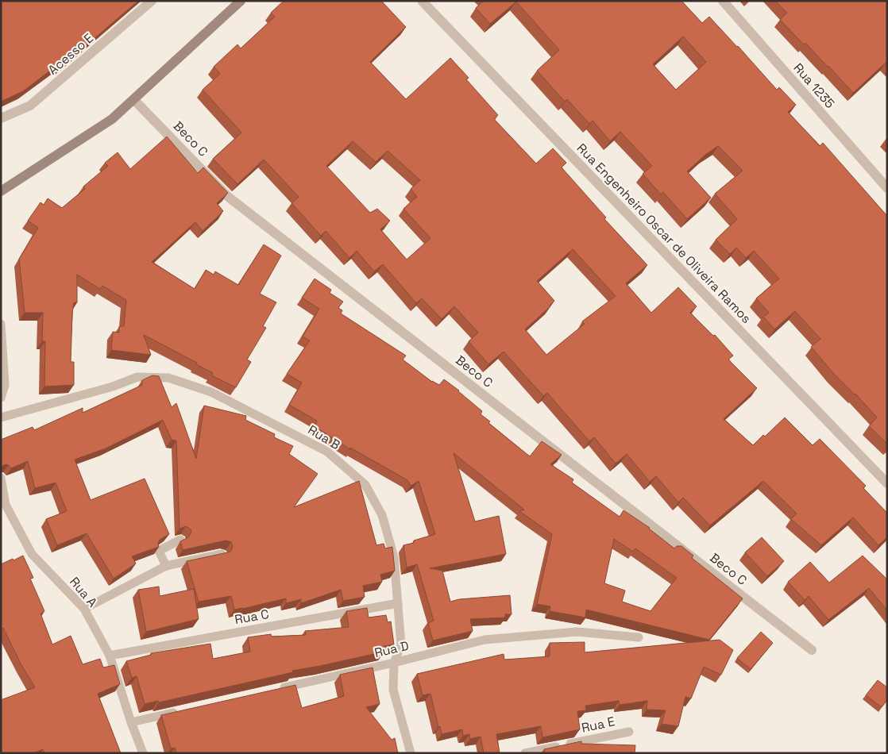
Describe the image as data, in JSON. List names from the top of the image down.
{
  "streets": {
    "street": [
      "Acesso E",
      "Rua 1235",
      "Beco C",
      "Rua Engenheiro Oscar de Oliveira Ramos"
    ],
    "lane": [
      "Rua B",
      "Rua A",
      "Rua C",
      "Rua D",
      "Rua E"
    ]
  },
  "crossings": [
    ["Rua B", "Rua C"],
    ["Rua B", "Rua D"],
    ["Rua A", "Rua C"]
  ]
}
